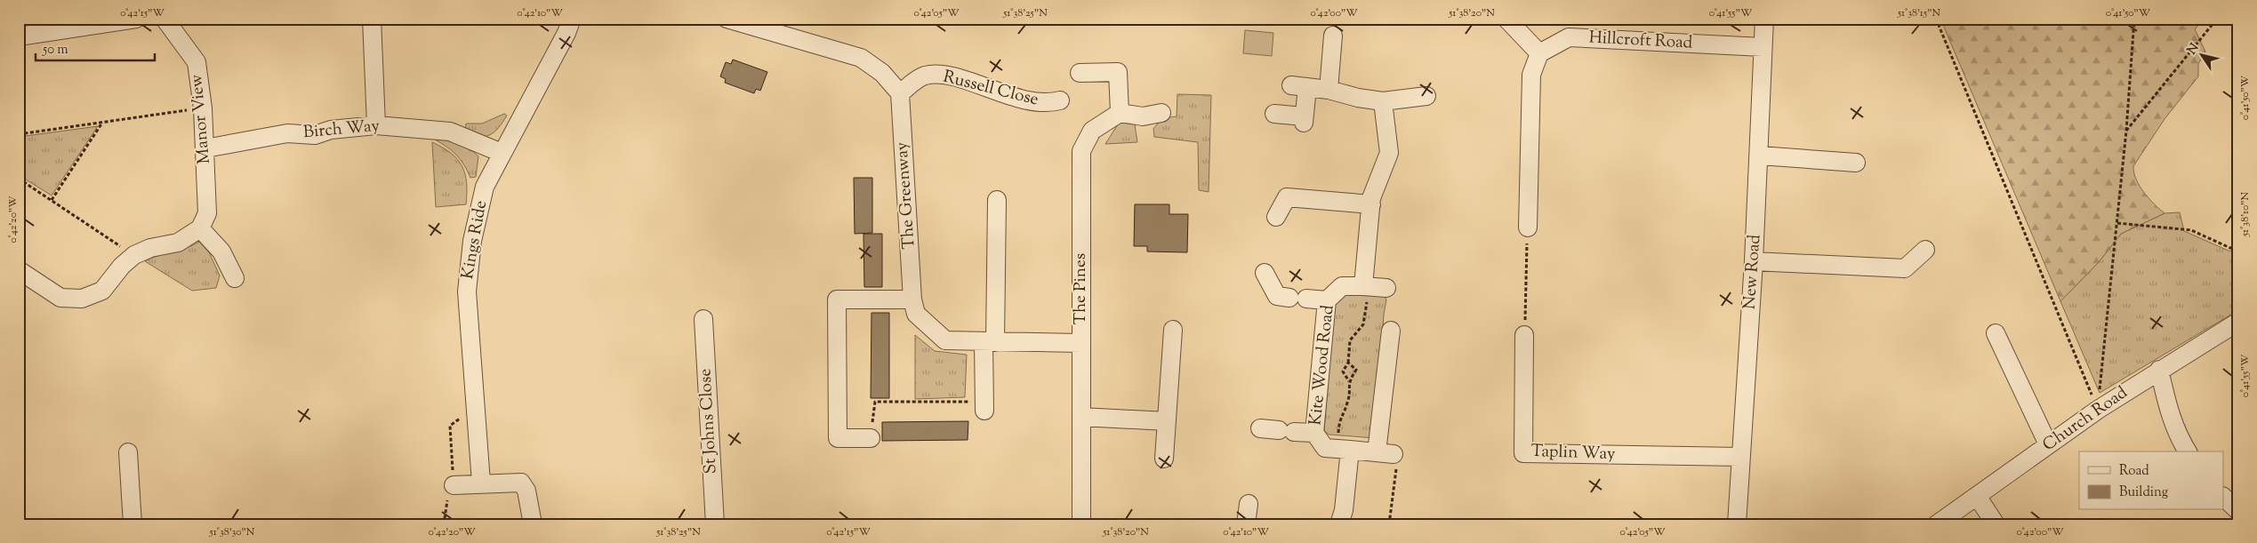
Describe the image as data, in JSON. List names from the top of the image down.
{
  "streets": {
    "street": [
      "Hillcroft Road",
      "Russell Close",
      "Manor View",
      "Birch Way",
      "The Greenway",
      "Kings Ride",
      "New Road",
      "The Pines",
      "Kite Wood Road",
      "Church Road",
      "St Johns Close",
      "Taplin Way"
    ]
  },
  "crossings": [
    ["Hillcroft Road", "New Road"],
    ["Russell Close", "The Greenway"],
    ["Manor View", "Birch Way"],
    ["Birch Way", "Kings Ride"],
    ["The Greenway", "The Pines"],
    ["New Road", "Taplin Way"]
  ],
  "legend": ["Road", "Building"],
  "scale_bar": "50 m",
  "north": "top left",
  "coordinates": [
    "0°42'15\"W",
    "0°42'10\"W",
    "0°42'05\"W",
    "51°38'25\"N",
    "0°42'00\"W",
    "51°38'20\"N",
    "0°41'55\"W",
    "51°38'15\"N",
    "0°41'50\"W",
    "51°38'10\"N",
    "0°42'20\"W",
    "51°38'30\"N"
  ]
}
